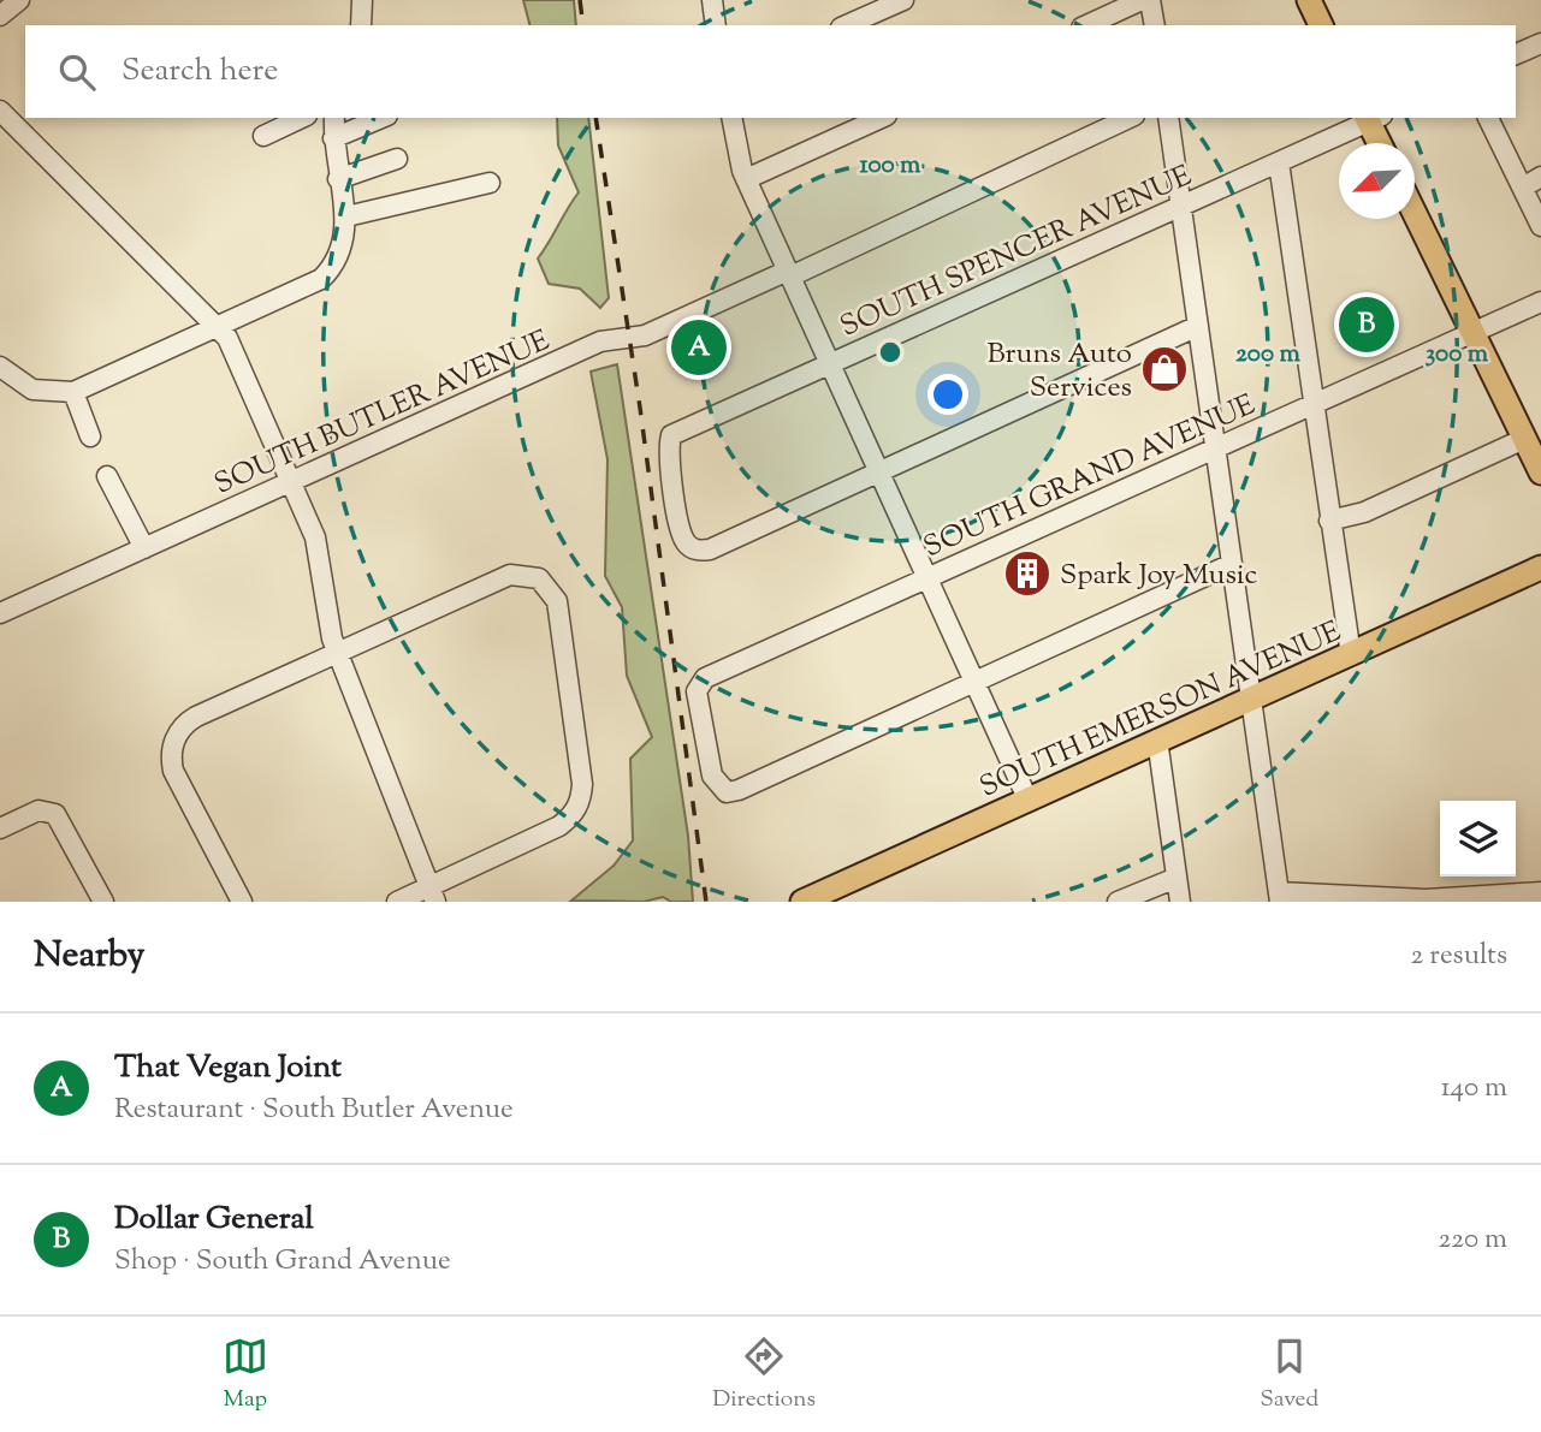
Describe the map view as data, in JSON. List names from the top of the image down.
{
  "streets": {
    "main road": ["SOUTH EMERSON AVENUE"],
    "street": ["SOUTH SPENCER AVENUE", "SOUTH BUTLER AVENUE", "SOUTH GRAND AVENUE"]
  },
  "places": {
    "shop": ["Bruns Auto Services"],
    "building": ["Spark Joy Music"]
  },
  "north": "bottom left",
  "page": {
    "search": "Search here",
    "pins": ["B", "A"],
    "heading": ["Nearby", "2 results"],
    "list": [
      {
        "mark": "A",
        "name": "That Vegan Joint",
        "note": "Restaurant · South Butler Avenue",
        "value": "140 m"
      },
      {
        "mark": "B",
        "name": "Dollar General",
        "note": "Shop · South Grand Avenue",
        "value": "220 m"
      }
    ],
    "nav": ["Map", "Directions", "Saved"]
  },
  "rings": ["100 m", "200 m", "300 m"]
}
